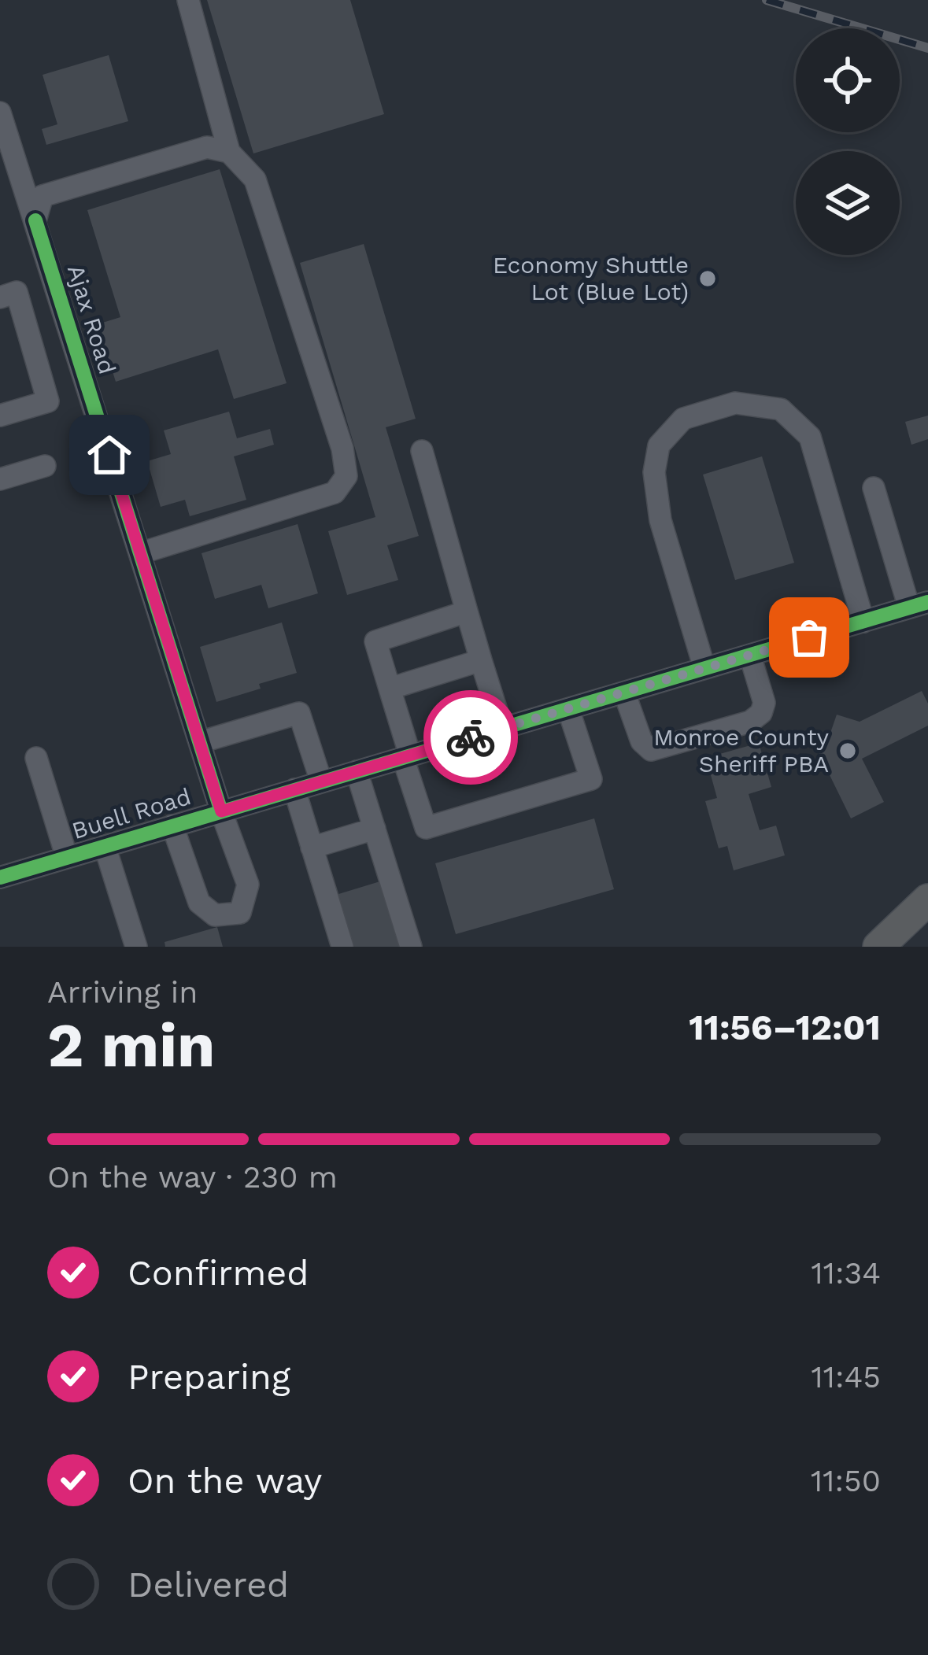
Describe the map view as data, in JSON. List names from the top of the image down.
{
  "streets": {
    "street": ["Ajax Road", "Buell Road"]
  },
  "crossings": [
    ["Ajax Road", "Buell Road"]
  ],
  "places": ["Economy Shuttle Lot (Blue Lot)", "Monroe County Sheriff PBA"],
  "page": {
    "heading": ["2 min", "Arriving in", "11:56–12:01"],
    "bar": "On the way · 230 m",
    "list": [
      ["Confirmed", "11:34"],
      ["Preparing", "11:45"],
      ["On the way", "11:50"],
      "Delivered"
    ]
  }
}
